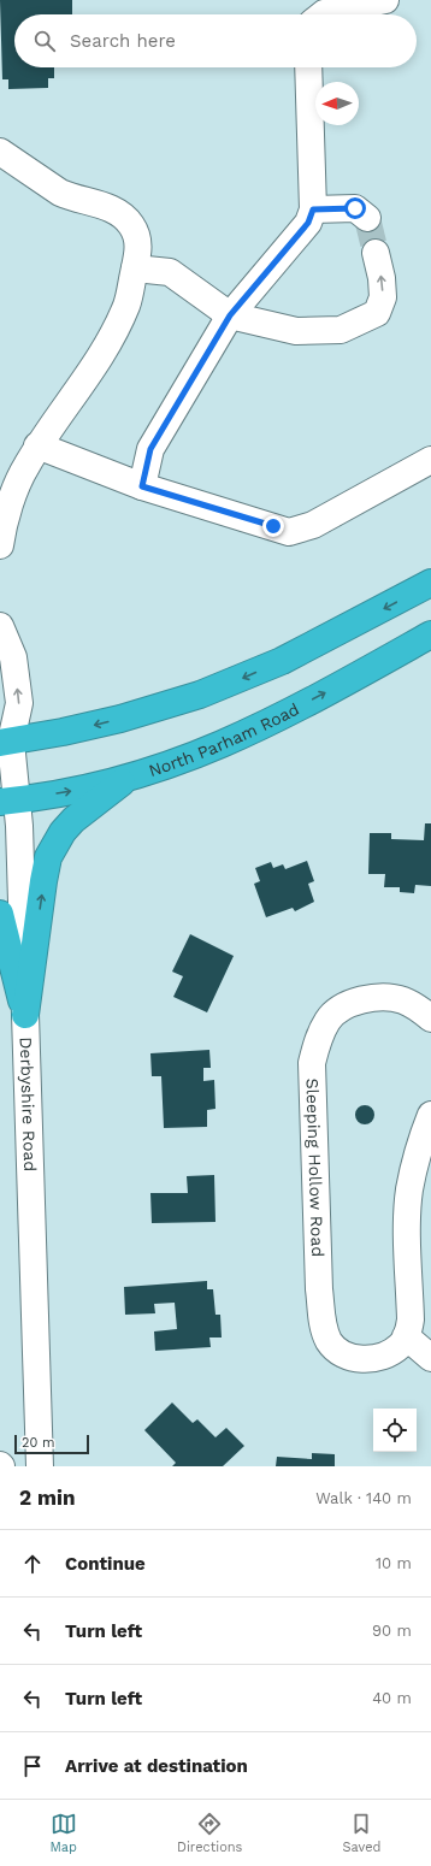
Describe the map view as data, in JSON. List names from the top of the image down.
{
  "streets": {
    "highway": ["North Parham Road"],
    "street": ["Derbyshire Road", "Sleeping Hollow Road"]
  },
  "crossings": [
    ["North Parham Road", "Derbyshire Road"]
  ],
  "scale_bar": "20 m",
  "north": "left",
  "page": {
    "search": "Search here",
    "scale": "20 m",
    "heading": ["2 min", "Walk · 140 m"],
    "list": [
      ["Continue", "10 m"],
      ["Turn left", "90 m"],
      ["Turn left", "40 m"],
      "Arrive at destination"
    ],
    "nav": ["Map", "Directions", "Saved"]
  }
}
